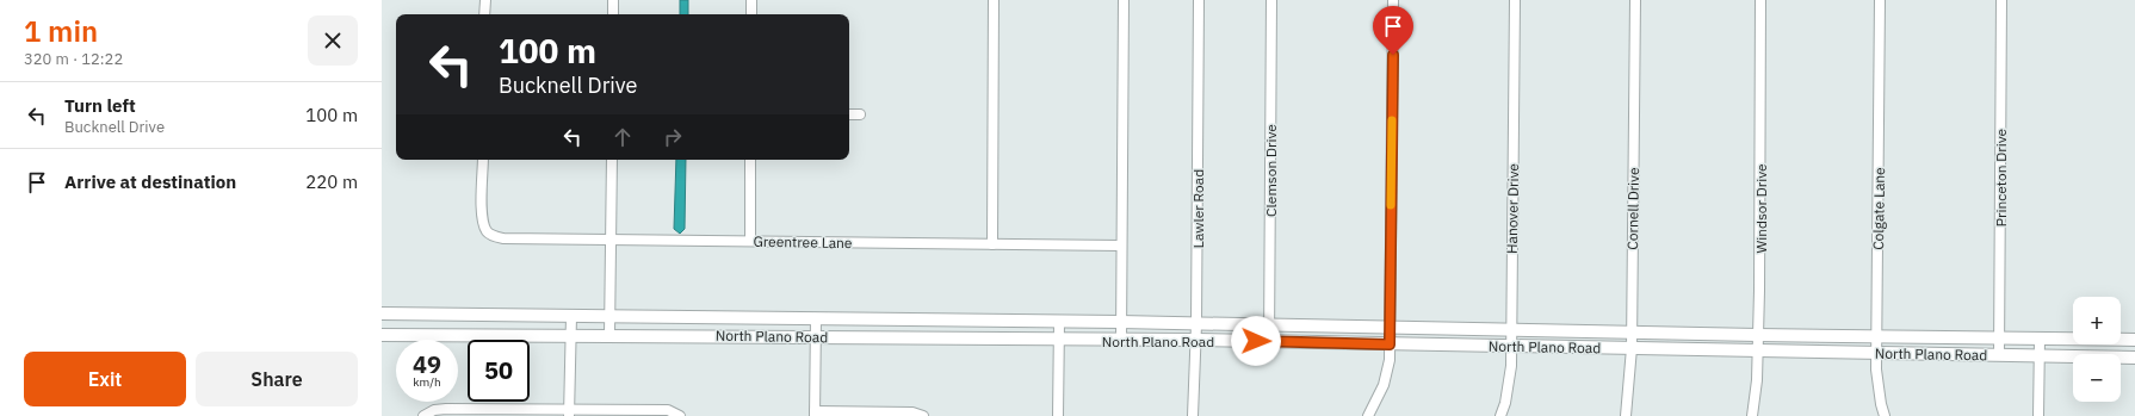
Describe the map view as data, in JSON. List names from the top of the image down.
{
  "streets": {
    "main road": ["North Plano Road"],
    "street": [
      "Clemson Drive",
      "Princeton Drive",
      "Lawler Road",
      "Hanover Drive",
      "Cornell Drive",
      "Windsor Drive",
      "Colgate Lane",
      "Greentree Lane"
    ]
  },
  "crossings": [
    ["Clemson Drive", "North Plano Road"],
    ["Princeton Drive", "North Plano Road"],
    ["Lawler Road", "North Plano Road"],
    ["Hanover Drive", "North Plano Road"],
    ["Cornell Drive", "North Plano Road"],
    ["Windsor Drive", "North Plano Road"],
    ["Colgate Lane", "North Plano Road"]
  ],
  "page": {
    "heading": ["1 min", "320 m · 12:22"],
    "turn": ["100 m", "Bucknell Drive"],
    "list": [
      {
        "name": "Turn left",
        "note": "Bucknell Drive",
        "value": "100 m"
      },
      {
        "name": "Arrive at destination",
        "value": "220 m"
      }
    ],
    "map_buttons": ["+", "−"],
    "speed": "49 km/h",
    "limit": "50",
    "buttons": ["Exit", "Share"]
  }
}
